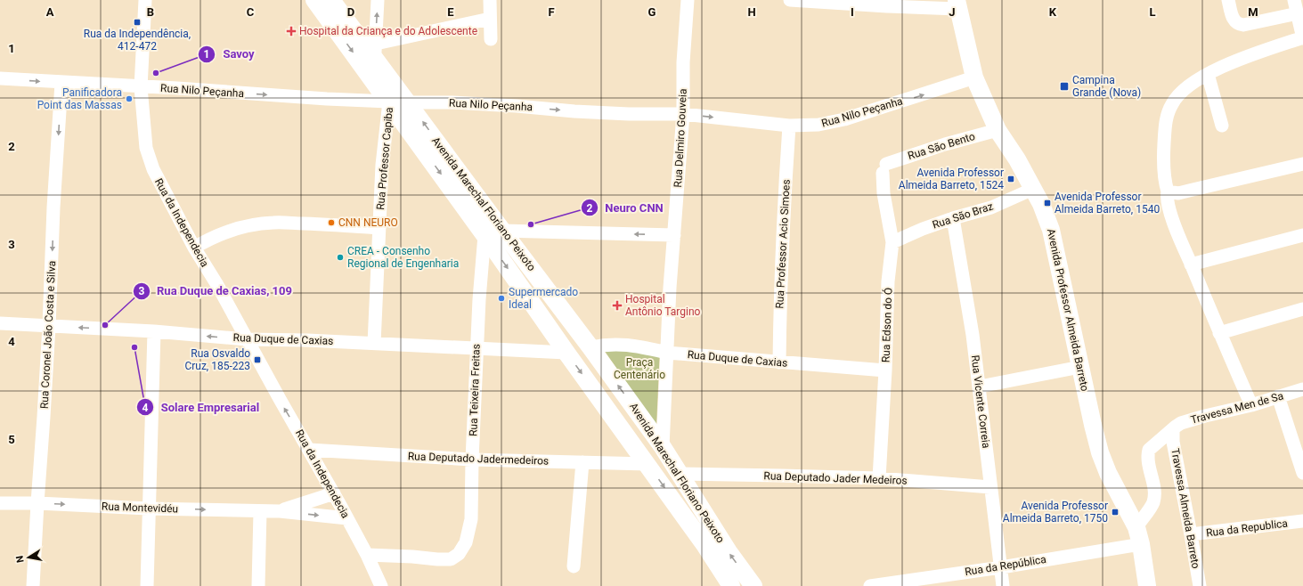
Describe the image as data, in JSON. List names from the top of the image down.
{
  "streets": {
    "main road": ["Rua Nilo Peçanha", "Avenida Marechal Floriano Peixoto", "Avenida Professor Almeida Barreto"],
    "street": [
      "Rua Delmiro Gouveia",
      "Rua São Bento",
      "Rua Professor Capiba",
      "Rua São Braz",
      "Rua da Independecia",
      "Rua Professor Acio Simoes",
      "Rua Edson do Ó",
      "Rua Coronel João Costa e Silva",
      "Rua Duque de Caxias",
      "Rua Teixeira Freitas",
      "Rua Vicente Correia",
      "Travessa Men de Sa",
      "Rua Deputado Jadermedeiros",
      "Rua Deputado Jader Medeiros",
      "Rua Montevidéu",
      "Travessa Almeida Barreto",
      "Rua da Republica",
      "Rua da República"
    ]
  },
  "crossings": [
    ["Rua Nilo Peçanha", "Rua Delmiro Gouveia"],
    ["Rua Nilo Peçanha", "Rua Professor Capiba"],
    ["Rua Nilo Peçanha", "Avenida Marechal Floriano Peixoto"],
    ["Rua Nilo Peçanha", "Rua da Independecia"],
    ["Rua Nilo Peçanha", "Rua Professor Acio Simoes"],
    ["Rua Nilo Peçanha", "Avenida Professor Almeida Barreto"],
    ["Rua Nilo Peçanha", "Rua Coronel João Costa e Silva"],
    ["Rua Delmiro Gouveia", "Avenida Marechal Floriano Peixoto"],
    ["Rua Delmiro Gouveia", "Rua Duque de Caxias"],
    ["Rua São Bento", "Avenida Professor Almeida Barreto"],
    ["Rua São Bento", "Rua Edson do Ó"],
    ["Rua Professor Capiba", "Avenida Marechal Floriano Peixoto"],
    ["Rua Professor Capiba", "Rua Duque de Caxias"],
    ["Avenida Marechal Floriano Peixoto", "Rua Duque de Caxias"],
    ["Avenida Marechal Floriano Peixoto", "Rua Teixeira Freitas"],
    ["Avenida Marechal Floriano Peixoto", "Rua Deputado Jadermedeiros"],
    ["Avenida Marechal Floriano Peixoto", "Rua Deputado Jader Medeiros"],
    ["Rua São Braz", "Avenida Professor Almeida Barreto"],
    ["Rua São Braz", "Rua Edson do Ó"],
    ["Rua São Braz", "Rua Vicente Correia"],
    ["Rua da Independecia", "Rua Duque de Caxias"],
    ["Rua da Independecia", "Rua Teixeira Freitas"],
    ["Rua da Independecia", "Rua Deputado Jadermedeiros"],
    ["Rua da Independecia", "Rua Montevidéu"],
    ["Rua Professor Acio Simoes", "Rua Duque de Caxias"],
    ["Avenida Professor Almeida Barreto", "Travessa Men de Sa"],
    ["Avenida Professor Almeida Barreto", "Rua da República"],
    ["Rua Edson do Ó", "Rua Duque de Caxias"],
    ["Rua Edson do Ó", "Rua Deputado Jader Medeiros"],
    ["Rua Coronel João Costa e Silva", "Rua Duque de Caxias"],
    ["Rua Coronel João Costa e Silva", "Rua Montevidéu"],
    ["Rua Duque de Caxias", "Rua Teixeira Freitas"],
    ["Rua Teixeira Freitas", "Rua Deputado Jadermedeiros"],
    ["Rua Vicente Correia", "Rua Deputado Jader Medeiros"],
    ["Rua Vicente Correia", "Rua da República"],
    ["Travessa Men de Sa", "Travessa Almeida Barreto"],
    ["Travessa Men de Sa", "Rua da República"],
    ["Travessa Almeida Barreto", "Rua da Republica"]
  ],
  "one_way": ["Rua Coronel João Costa e Silva", "Rua Montevidéu"],
  "parks": ["Praça Centenário"],
  "places": {
    "transit": [
      "Rua da Independência, 412-472",
      "Campina Grande (Nova)",
      "Avenida Professor Almeida Barreto, 1524",
      "Avenida Professor Almeida Barreto, 1540",
      "Rua Osvaldo Cruz, 185-223",
      "Avenida Professor Almeida Barreto, 1750"
    ],
    "health": ["Hospital da Criança e do Adolescente", "Hospital Antônio Targino"],
    "other": [
      "Savoy",
      "Panificadora Point das Massas",
      "CNN NEURO",
      "Neuro CNN",
      "CREA - Consenho Regional de Engenharia",
      "Supermercado Ideal",
      "Rua Duque de Caxias, 109",
      "Solare Empresarial"
    ]
  },
  "north": "left",
  "grid": {
    "columns": [
      "A",
      "B",
      "C",
      "D",
      "E",
      "F",
      "G",
      "H",
      "I",
      "J",
      "K",
      "L",
      "M"
    ],
    "rows": [
      "1",
      "2",
      "3",
      "4",
      "5"
    ]
  }
}
